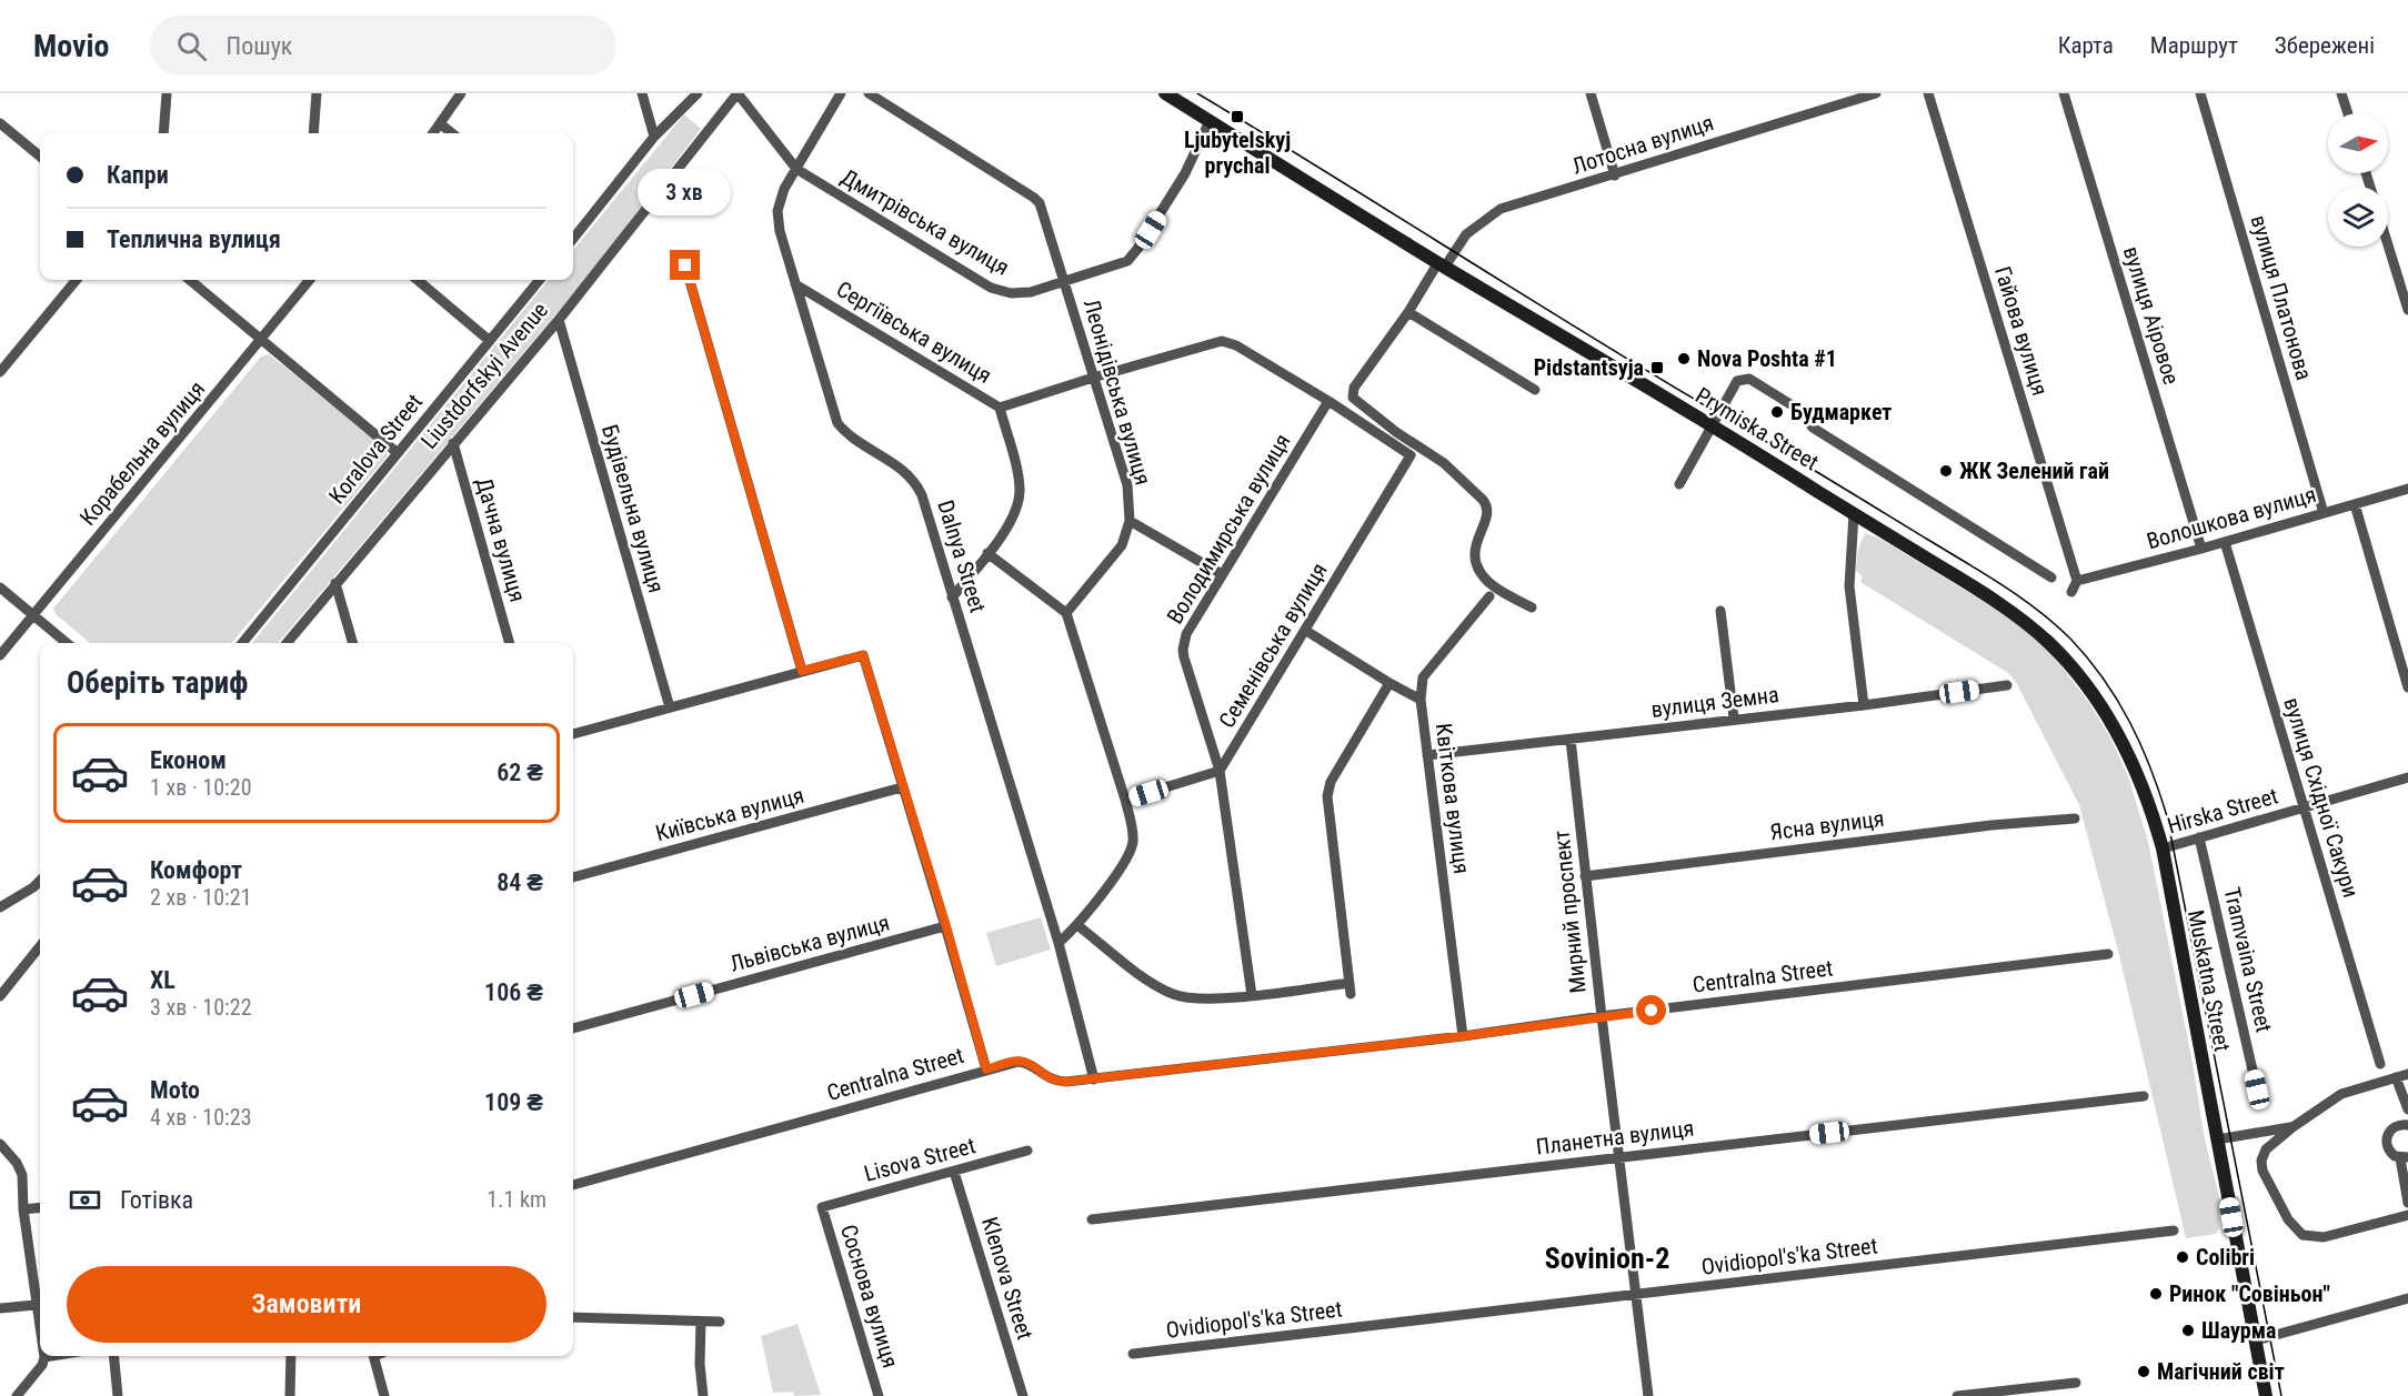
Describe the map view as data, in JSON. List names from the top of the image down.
{
  "streets": {
    "street": [
      "Лотосна вулиця",
      "Дмитрівська вулиця",
      "вулиця Платонова",
      "вулиця Аіровое",
      "Гайова вулиця",
      "Сергіївська вулиця",
      "Liustdorfskyi Avenue",
      "Леонідівська вулиця",
      "Prymiska Street",
      "Koralova Street",
      "Корабельна вулиця",
      "Будівельна вулиця",
      "Волошкова вулиця",
      "Володимирська вулиця",
      "Дачна вулиця",
      "Dalnya Street",
      "Семенівська вулиця",
      "вулиця Земна",
      "вулиця Східної Сакури",
      "Квіткова вулиця",
      "Hirska Street",
      "Київська вулиця",
      "Ясна вулиця",
      "Мирний проспект",
      "Львівська вулиця",
      "Tramvaina Street",
      "Centralna Street",
      "Muskatna Street",
      "Планетна вулиця",
      "Lisova Street",
      "Ovidiopol's'ka Street",
      "Klenova Street",
      "Соснова вулиця"
    ]
  },
  "crossings": [
    ["Лотосна вулиця", "Prymiska Street"],
    ["Дмитрівська вулиця", "Liustdorfskyi Avenue"],
    ["Дмитрівська вулиця", "Леонідівська вулиця"],
    ["Дмитрівська вулиця", "Prymiska Street"],
    ["Дмитрівська вулиця", "Dalnya Street"],
    ["вулиця Платонова", "Волошкова вулиця"],
    ["вулиця Аіровое", "Волошкова вулиця"],
    ["Гайова вулиця", "Волошкова вулиця"],
    ["Сергіївська вулиця", "Леонідівська вулиця"],
    ["Сергіївська вулиця", "Володимирська вулиця"],
    ["Сергіївська вулиця", "Dalnya Street"],
    ["Сергіївська вулиця", "Семенівська вулиця"],
    ["Liustdorfskyi Avenue", "Будівельна вулиця"],
    ["Liustdorfskyi Avenue", "Дачна вулиця"],
    ["Prymiska Street", "Hirska Street"],
    ["Prymiska Street", "Muskatna Street"],
    ["Волошкова вулиця", "вулиця Східної Сакури"],
    ["Володимирська вулиця", "Семенівська вулиця"],
    ["Dalnya Street", "Centralna Street"],
    ["Семенівська вулиця", "Квіткова вулиця"],
    ["вулиця Земна", "Квіткова вулиця"],
    ["вулиця Земна", "Мирний проспект"],
    ["вулиця Східної Сакури", "Hirska Street"],
    ["Квіткова вулиця", "Centralna Street"],
    ["Hirska Street", "Tramvaina Street"],
    ["Hirska Street", "Muskatna Street"],
    ["Ясна вулиця", "Мирний проспект"],
    ["Мирний проспект", "Centralna Street"],
    ["Мирний проспект", "Планетна вулиця"],
    ["Мирний проспект", "Ovidiopol's'ka Street"],
    ["Lisova Street", "Klenova Street"],
    ["Lisova Street", "Соснова вулиця"]
  ],
  "districts": ["Sovinion-2"],
  "places": {
    "transit": ["Ljubytelskyj prychal", "Pidstantsyja"],
    "other": [
      "Nova Poshta #1",
      "Будмаркет",
      "ЖК Зелений гай",
      "Colibri",
      "Ринок \"Совіньон\"",
      "Шаурма",
      "Магічний світ"
    ]
  },
  "north": "right",
  "page": {
    "header": "Movio",
    "search": "Пошук",
    "nav": ["Карта", "Маршрут", "Збережені"],
    "banner": ["Капри", "Теплична вулиця"],
    "bubble": "3 хв",
    "heading": "Оберіть тариф",
    "list": [
      {
        "name": "Економ",
        "note": "1 хв · 10:20",
        "value": "62 ₴"
      },
      {
        "name": "Комфорт",
        "note": "2 хв · 10:21",
        "value": "84 ₴"
      },
      {
        "name": "XL",
        "note": "3 хв · 10:22",
        "value": "106 ₴"
      },
      {
        "name": "Moto",
        "note": "4 хв · 10:23",
        "value": "109 ₴"
      }
    ],
    "pay": ["Готівка", "1.1 km"],
    "buttons": "Замовити"
  }
}
